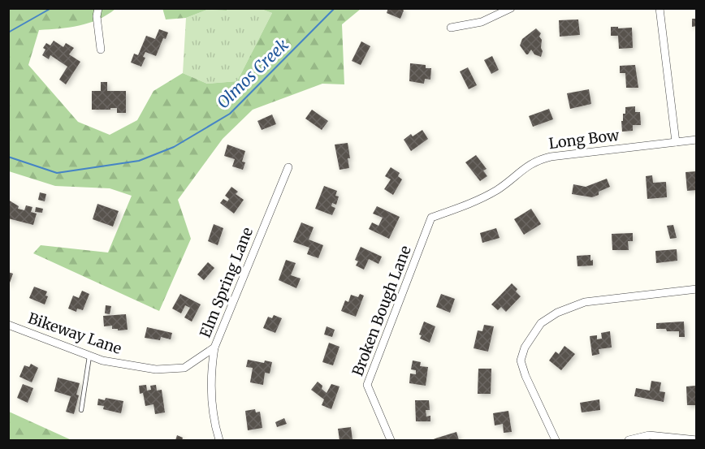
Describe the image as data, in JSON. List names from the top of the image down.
{
  "streets": {
    "street": [
      "Long Bow",
      "Elm Spring Lane",
      "Broken Bough Lane",
      "Bikeway Lane"
    ]
  },
  "crossings": [
    ["Long Bow", "Broken Bough Lane"],
    ["Elm Spring Lane", "Bikeway Lane"]
  ],
  "water": ["Olmos Creek"]
}
